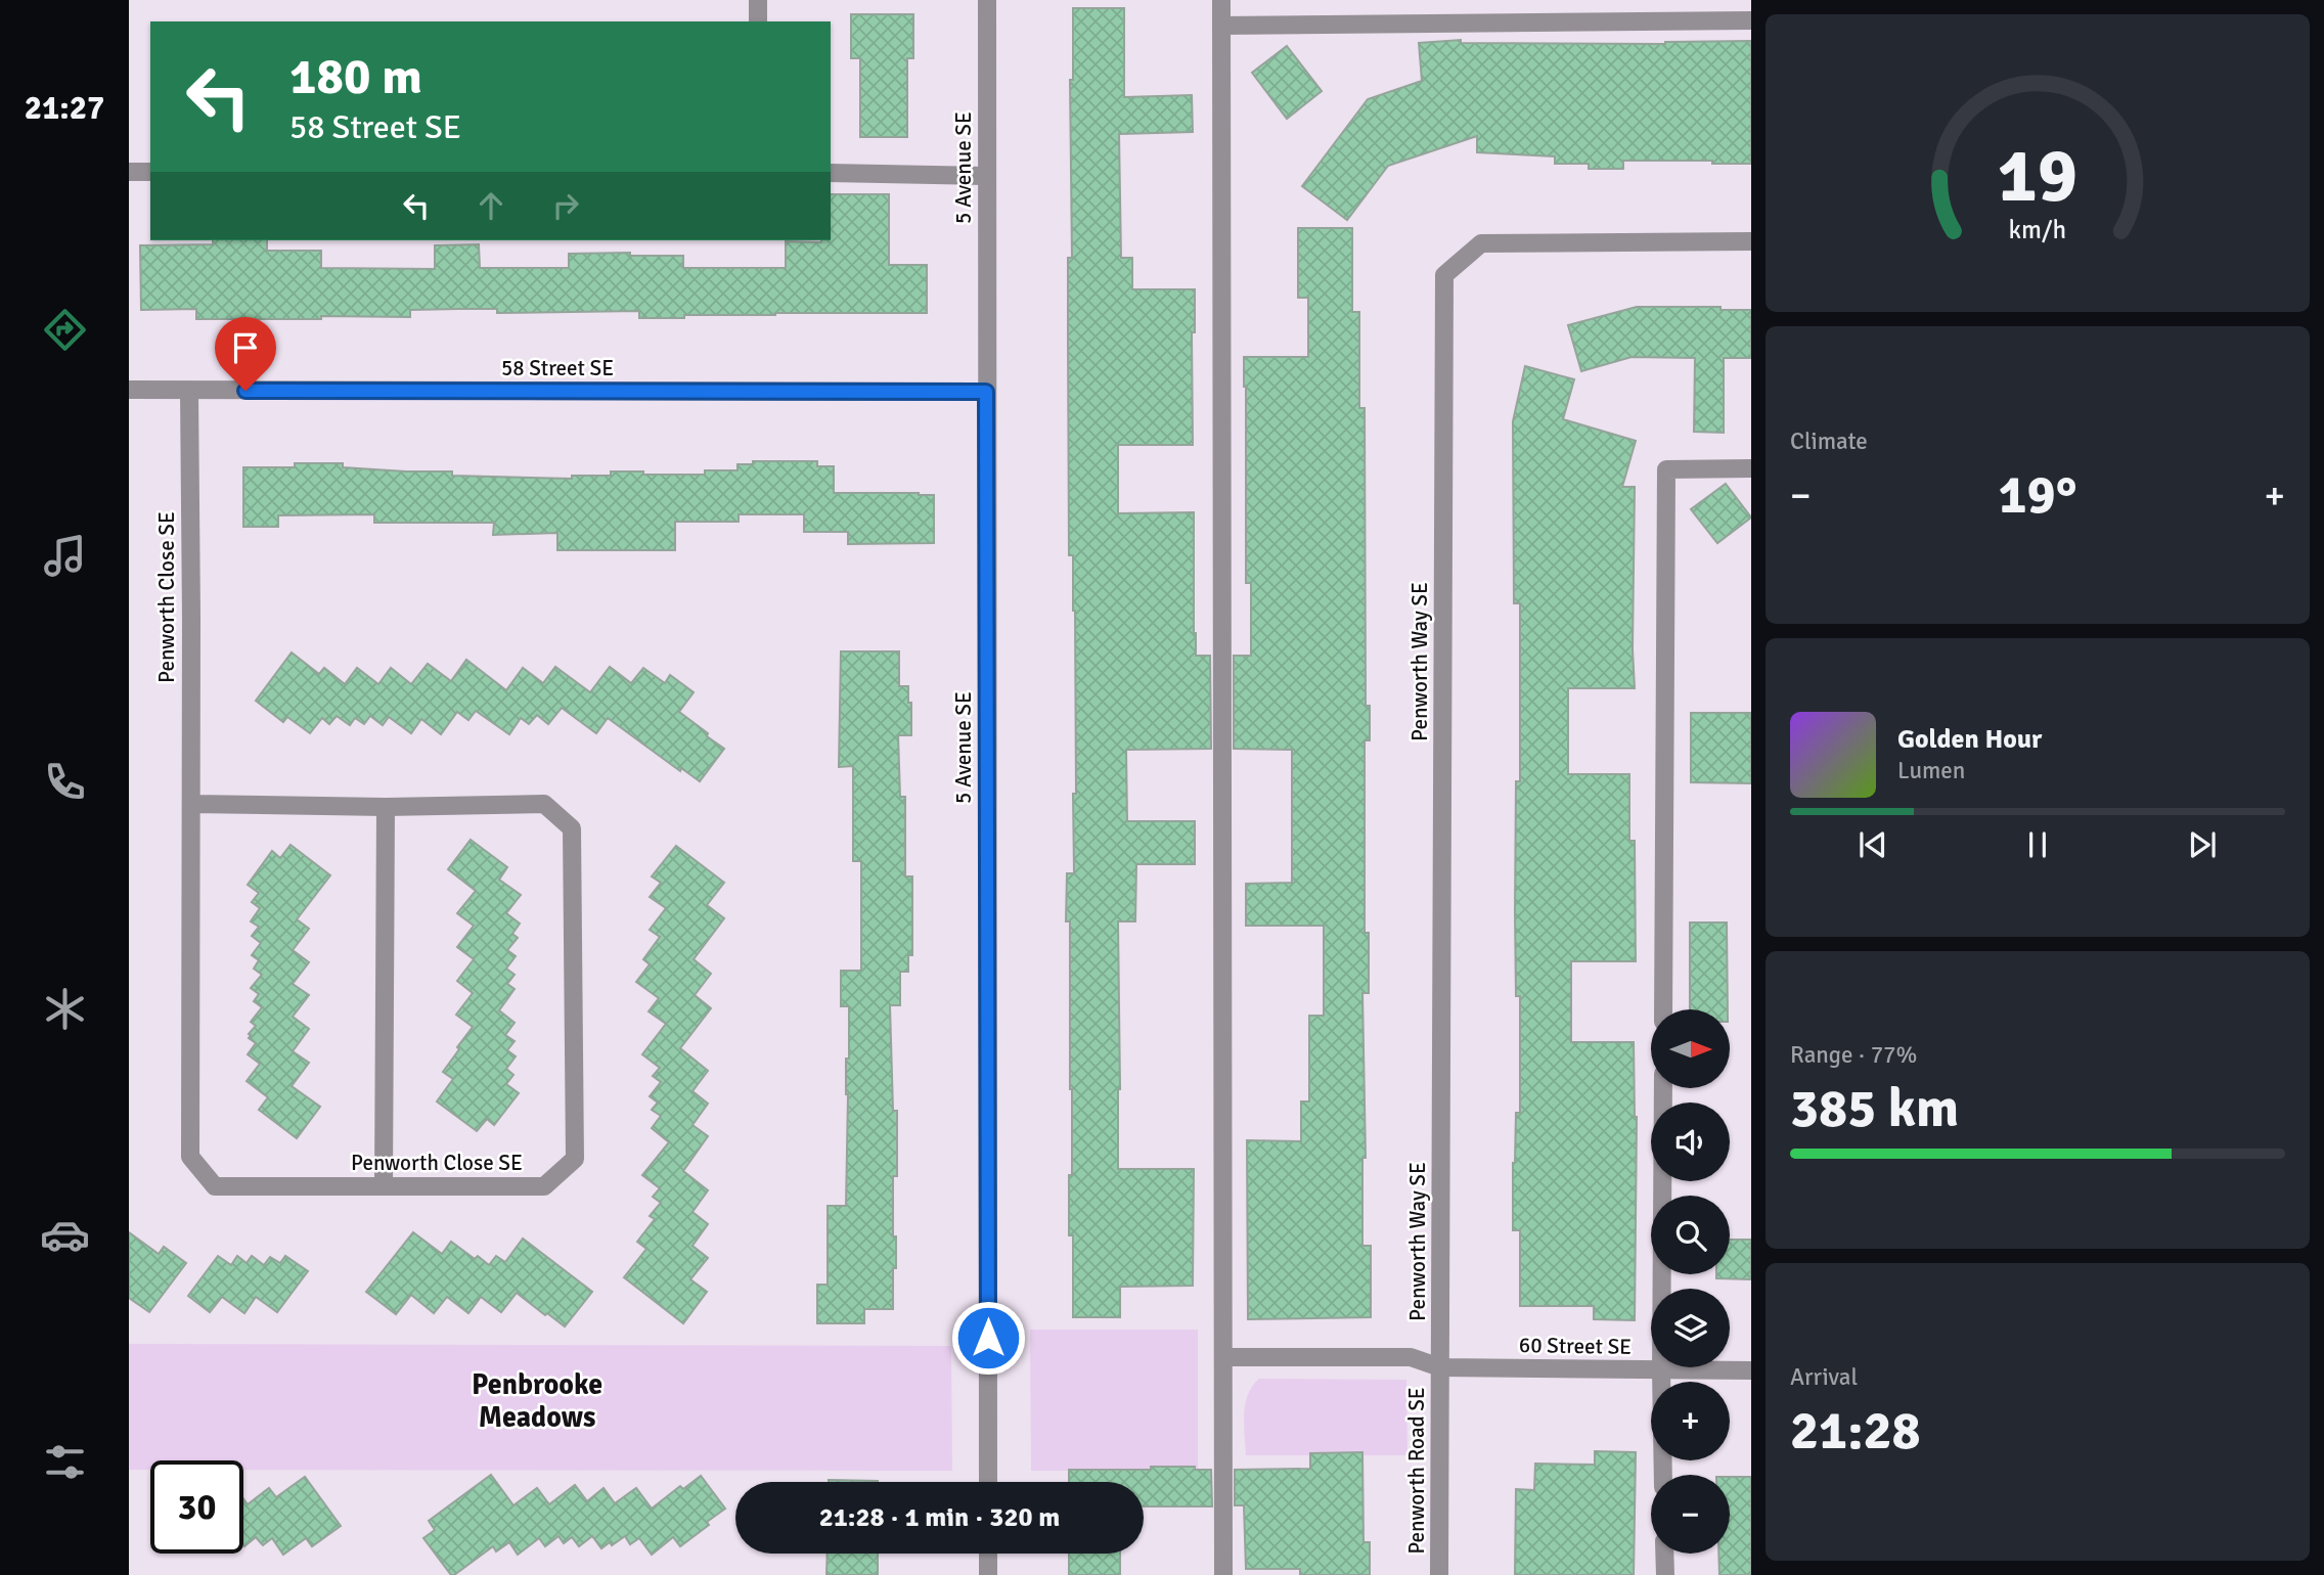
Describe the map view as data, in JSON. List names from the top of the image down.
{
  "streets": {
    "street": [
      "5 Avenue SE",
      "58 Street SE",
      "Penworth Close SE",
      "Penworth Way SE",
      "60 Street SE",
      "Penworth Road SE"
    ]
  },
  "crossings": [
    ["5 Avenue SE", "58 Street SE"],
    ["58 Street SE", "Penworth Close SE"],
    ["Penworth Way SE", "60 Street SE"],
    ["Penworth Way SE", "Penworth Road SE"],
    ["60 Street SE", "Penworth Road SE"]
  ],
  "districts": ["Penbrooke Meadows"],
  "north": "right",
  "page": {
    "tabs": "21:27",
    "turn": ["180 m", "58 Street SE"],
    "tile": [
      "Climate",
      ["Range · 77%", "385 km"],
      ["Arrival", "21:28"]
    ],
    "heat": ["−", "19°", "+"],
    "song": ["Golden Hour", "Lumen"],
    "map_buttons": ["+", "−"],
    "limit": "30",
    "trip": "21:28 · 1 min · 320 m",
    "gauge": ["19", "km/h"]
  }
}
